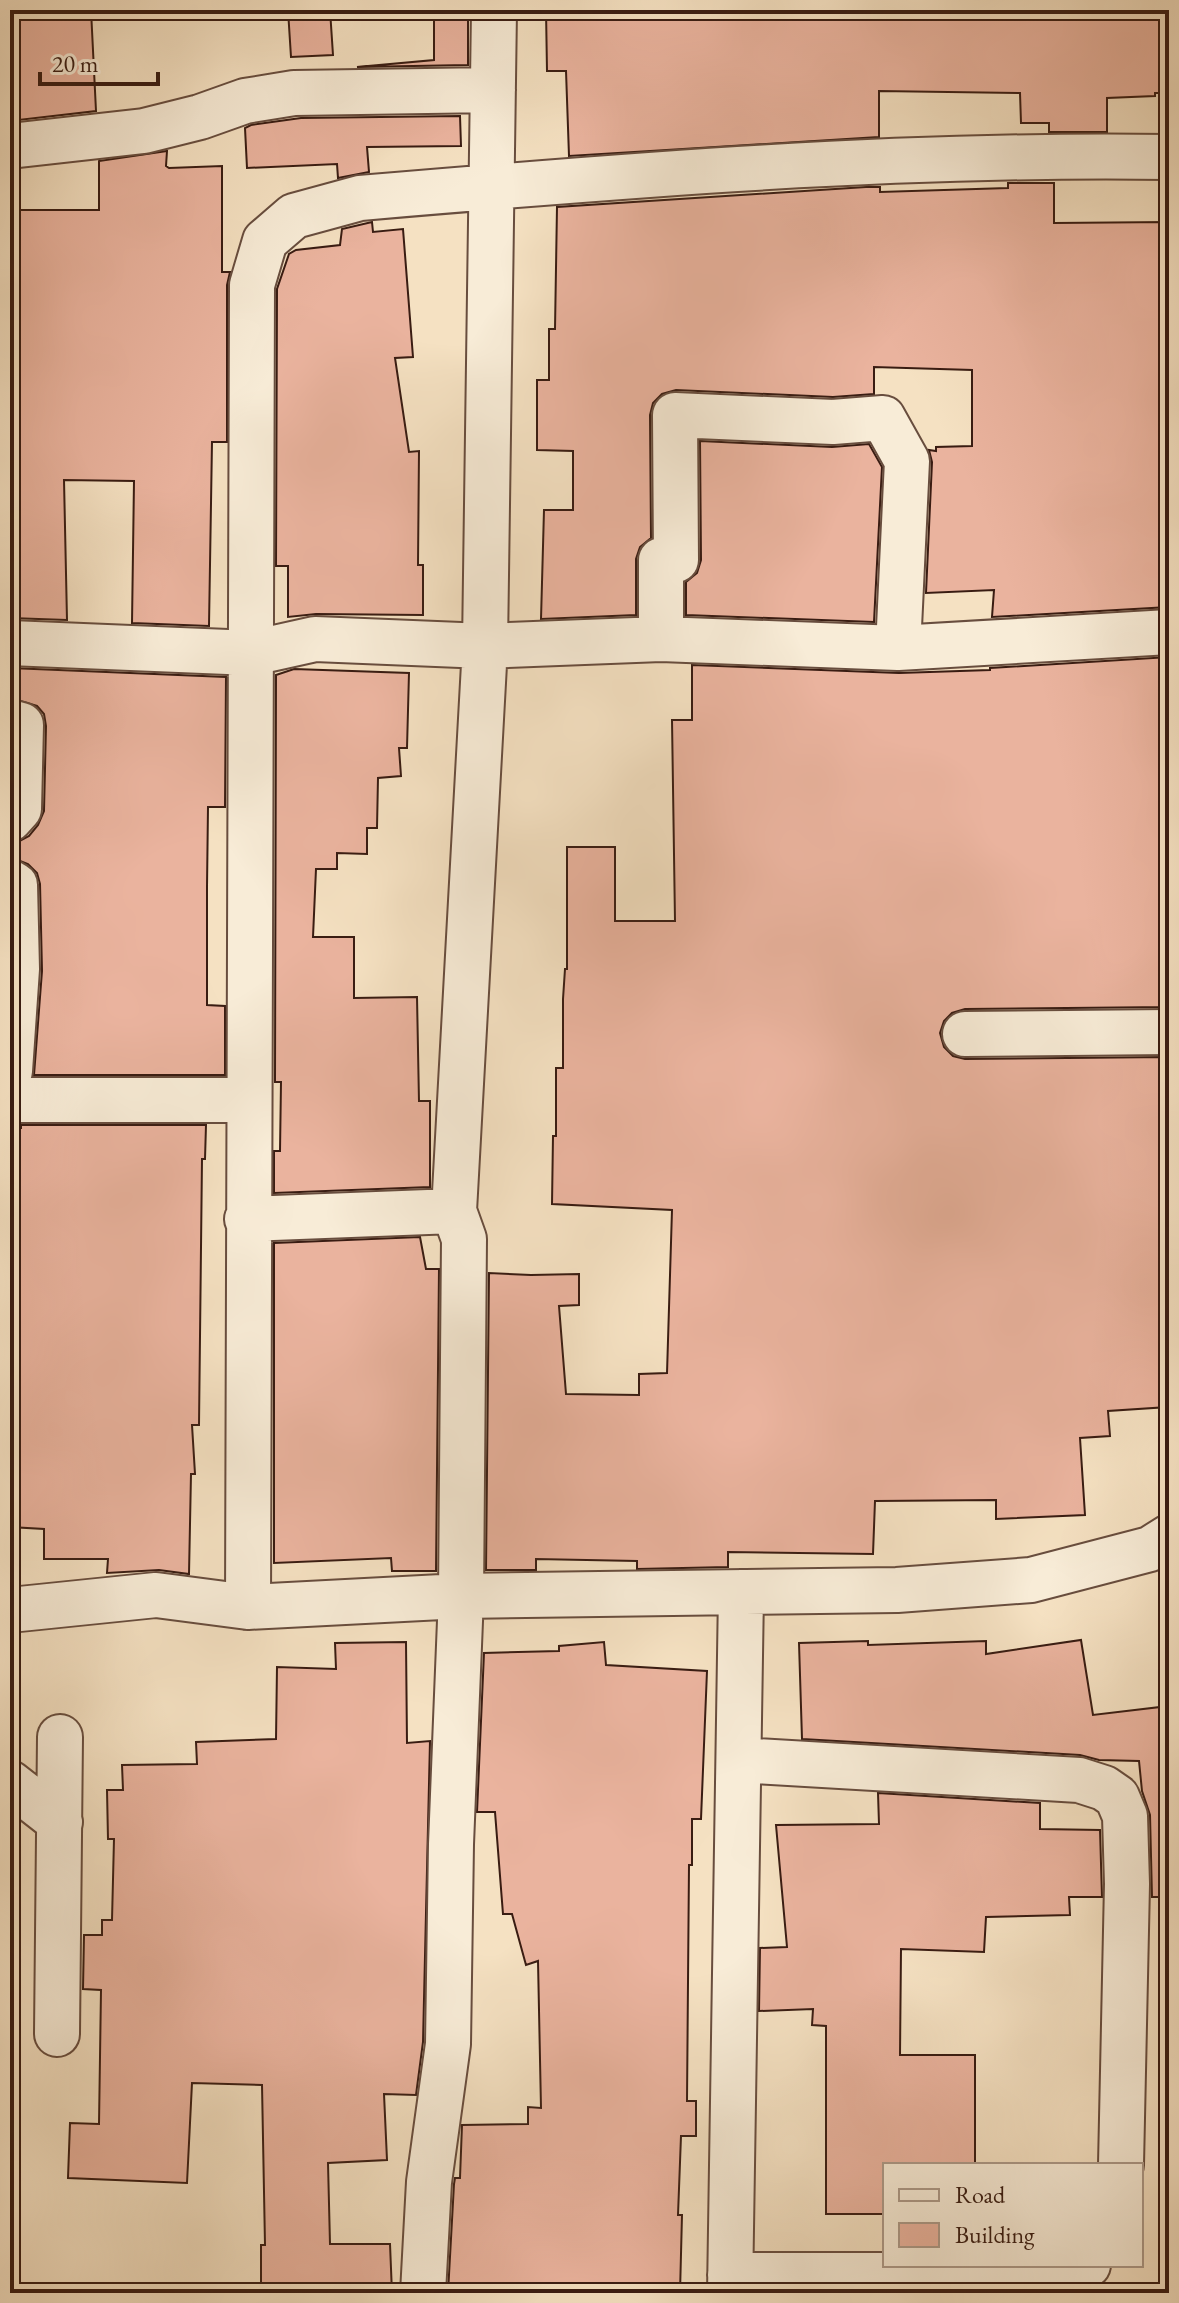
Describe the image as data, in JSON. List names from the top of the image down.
{
  "legend": ["Road", "Building"],
  "scale_bar": "20 m"
}
